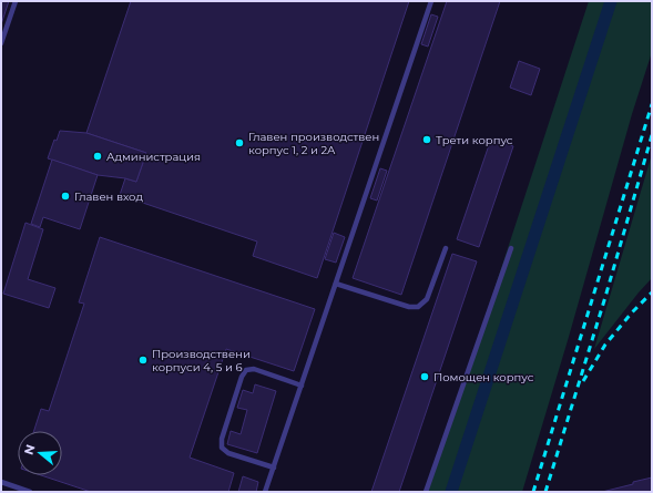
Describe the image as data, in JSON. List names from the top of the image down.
{
  "places": [
    "Трети корпус",
    "Главен производствен корпус 1, 2 и 2А",
    "Администрация",
    "Главен вход",
    "Производствени корпуси 4, 5 и 6",
    "Помощен корпус"
  ],
  "north": "left"
}
